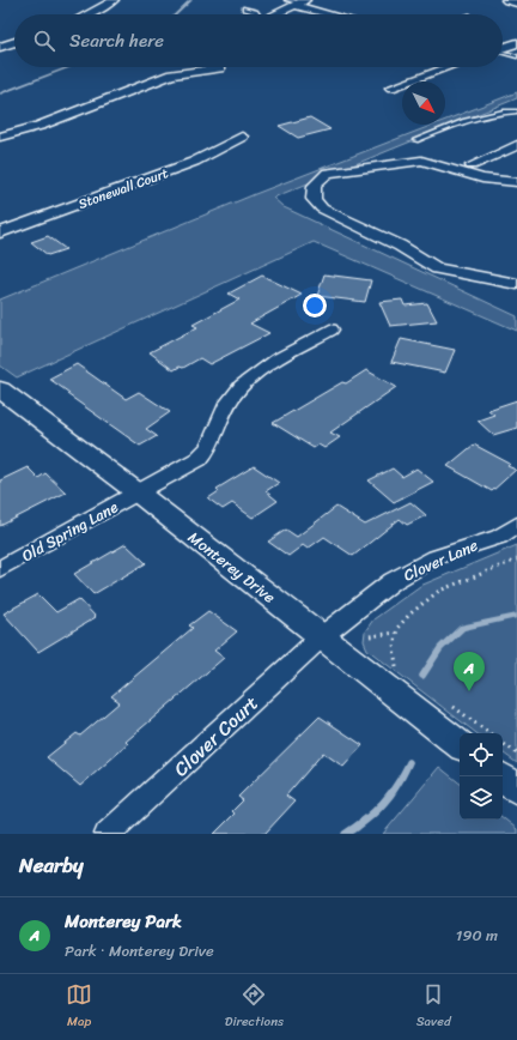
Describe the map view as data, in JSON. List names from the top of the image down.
{
  "streets": {
    "street": [
      "Stonewall Court",
      "Old Spring Lane",
      "Clover Lane",
      "Monterey Drive",
      "Clover Court"
    ]
  },
  "crossings": [
    ["Old Spring Lane", "Monterey Drive"],
    ["Clover Lane", "Monterey Drive"],
    ["Clover Lane", "Clover Court"],
    ["Monterey Drive", "Clover Court"]
  ],
  "north": "bottom right",
  "page": {
    "search": "Search here",
    "pins": "A",
    "heading": "Nearby",
    "list": [
      {
        "mark": "A",
        "name": "Monterey Park",
        "note": "Park · Monterey Drive",
        "value": "190 m"
      }
    ],
    "nav": ["Map", "Directions", "Saved"]
  }
}
